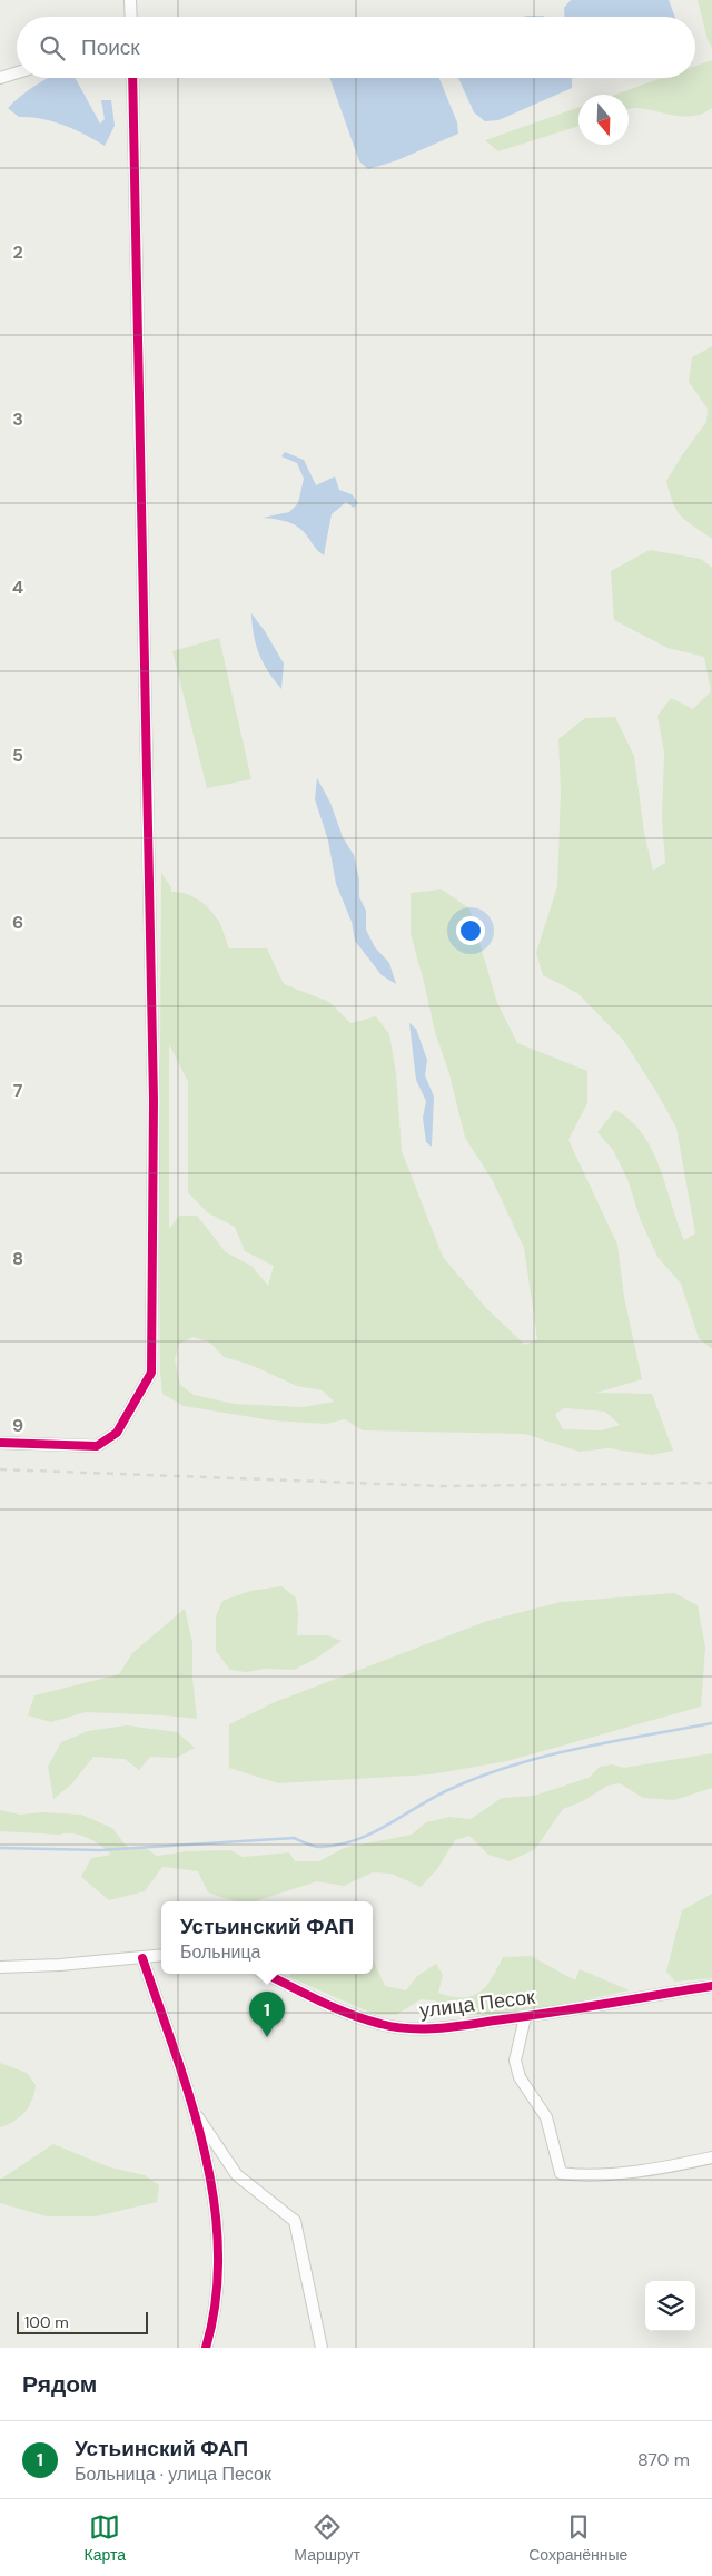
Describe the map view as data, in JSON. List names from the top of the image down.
{
  "streets": {
    "street": ["улица Песок"]
  },
  "scale_bar": "100 m",
  "north": "bottom",
  "page": {
    "search": "Поиск",
    "popup": ["Устьинский ФАП", "Больница"],
    "pins": "1",
    "scale": "100 m",
    "heading": "Рядом",
    "list": [
      {
        "mark": "1",
        "name": "Устьинский ФАП",
        "note": "Больница · улица Песок",
        "value": "870 m"
      }
    ],
    "nav": ["Карта", "Маршрут", "Сохранённые"]
  },
  "grid": {
    "rows": [
      "2",
      "3",
      "4",
      "5",
      "6",
      "7",
      "8",
      "9"
    ]
  }
}
